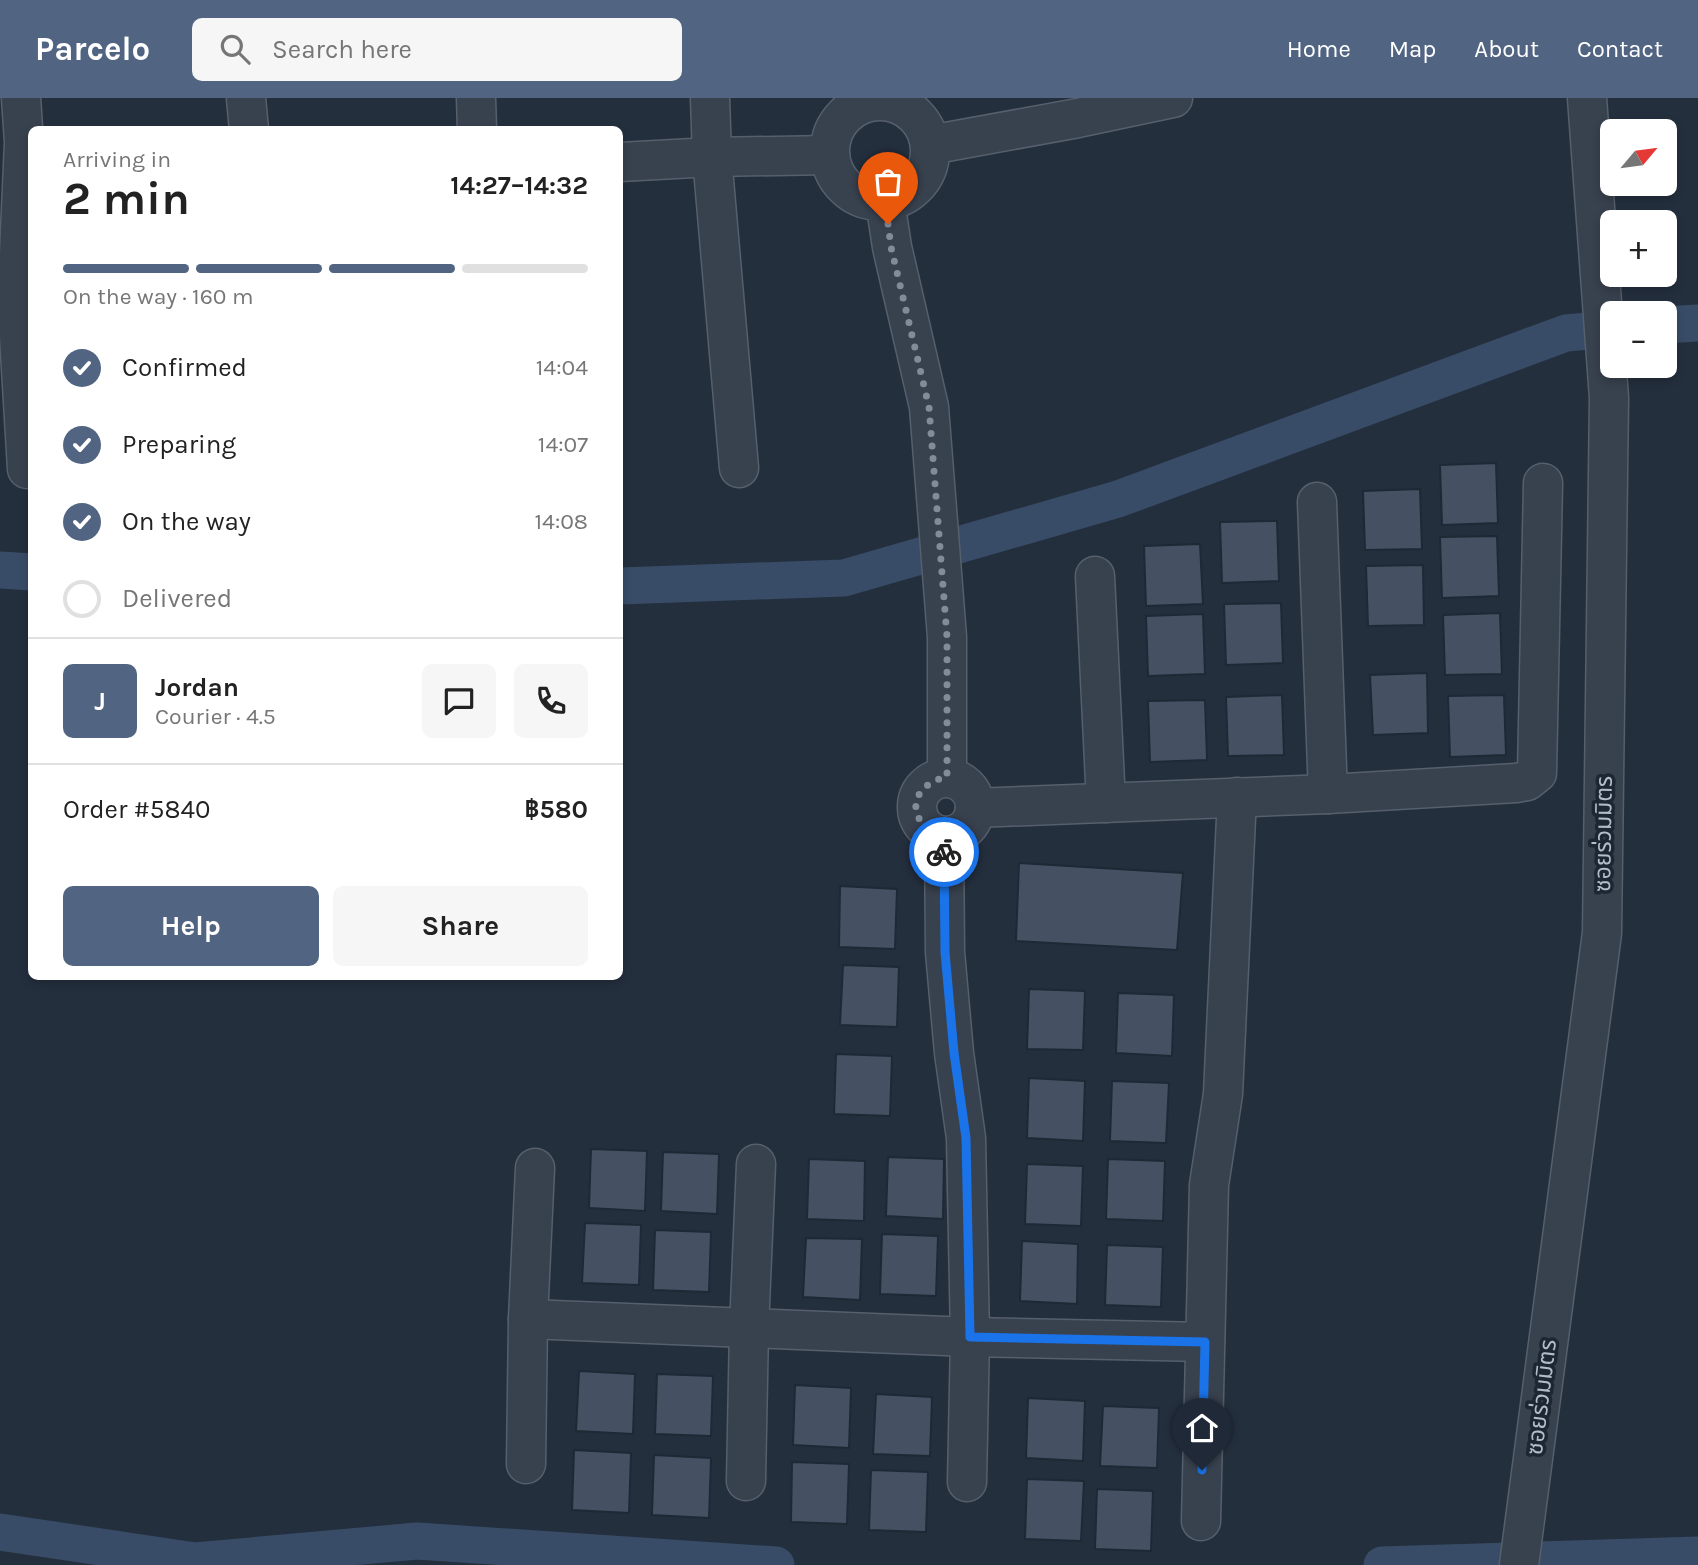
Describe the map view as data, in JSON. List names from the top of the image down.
{
  "streets": {
    "street": ["ซอยร่วมมิตร"]
  },
  "north": "top right",
  "page": {
    "header": "Parcelo",
    "search": "Search here",
    "nav": [
      "Home",
      "Map",
      "About",
      "Contact"
    ],
    "map_buttons": ["+", "−"],
    "heading": ["2 min", "Arriving in", "14:27–14:32"],
    "panel": [
      "Jordan",
      "Courier · 4.5",
      "Order #5840",
      "฿580"
    ],
    "bar": "On the way · 160 m",
    "list": [
      ["Confirmed", "14:04"],
      ["Preparing", "14:07"],
      ["On the way", "14:08"],
      "Delivered"
    ],
    "round": "J",
    "buttons": ["Help", "Share"]
  }
}
